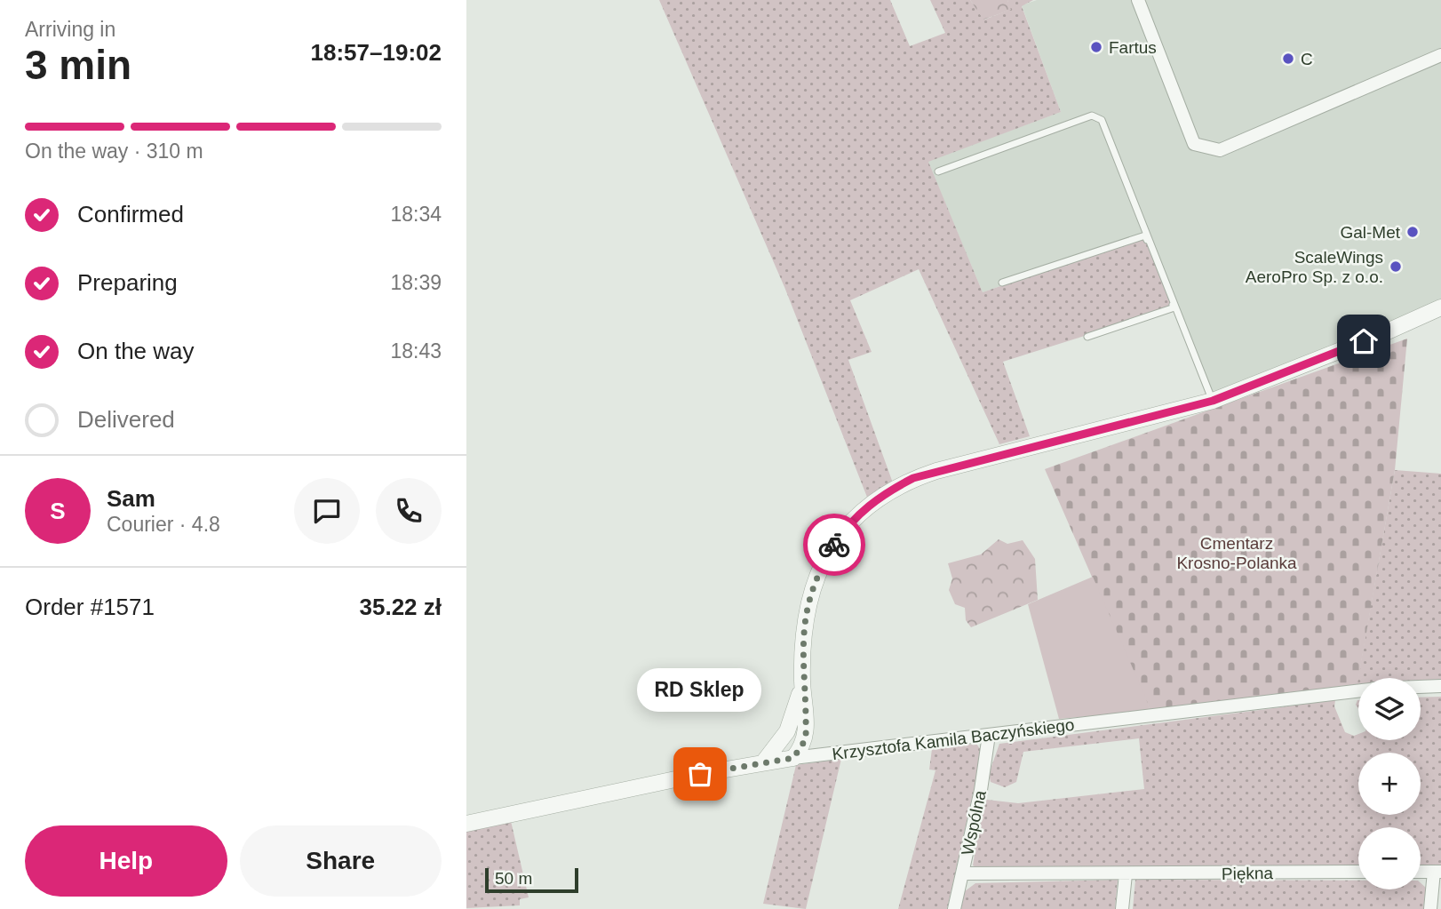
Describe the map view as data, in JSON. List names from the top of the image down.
{
  "streets": {
    "street": ["Krzysztofa Kamila Baczyńskiego", "Wspólna", "Piękna"]
  },
  "crossings": [
    ["Krzysztofa Kamila Baczyńskiego", "Wspólna"],
    ["Wspólna", "Piękna"]
  ],
  "parks": ["Cmentarz Krosno-Polanka"],
  "places": [
    "Fartus",
    "C",
    "Gal-Met",
    "ScaleWings AeroPro Sp. z o.o.",
    "RD Sklep"
  ],
  "scale_bar": "50 m",
  "page": {
    "heading": ["3 min", "Arriving in", "18:57–19:02"],
    "panel": [
      "Sam",
      "Courier · 4.8",
      "Order #1571",
      "35.22 zł"
    ],
    "bar": "On the way · 310 m",
    "list": [
      ["Confirmed", "18:34"],
      ["Preparing", "18:39"],
      ["On the way", "18:43"],
      "Delivered"
    ],
    "round": "S",
    "bubble": "RD Sklep",
    "map_buttons": ["+", "−"],
    "buttons": ["Help", "Share"],
    "scale": "50 m"
  }
}
